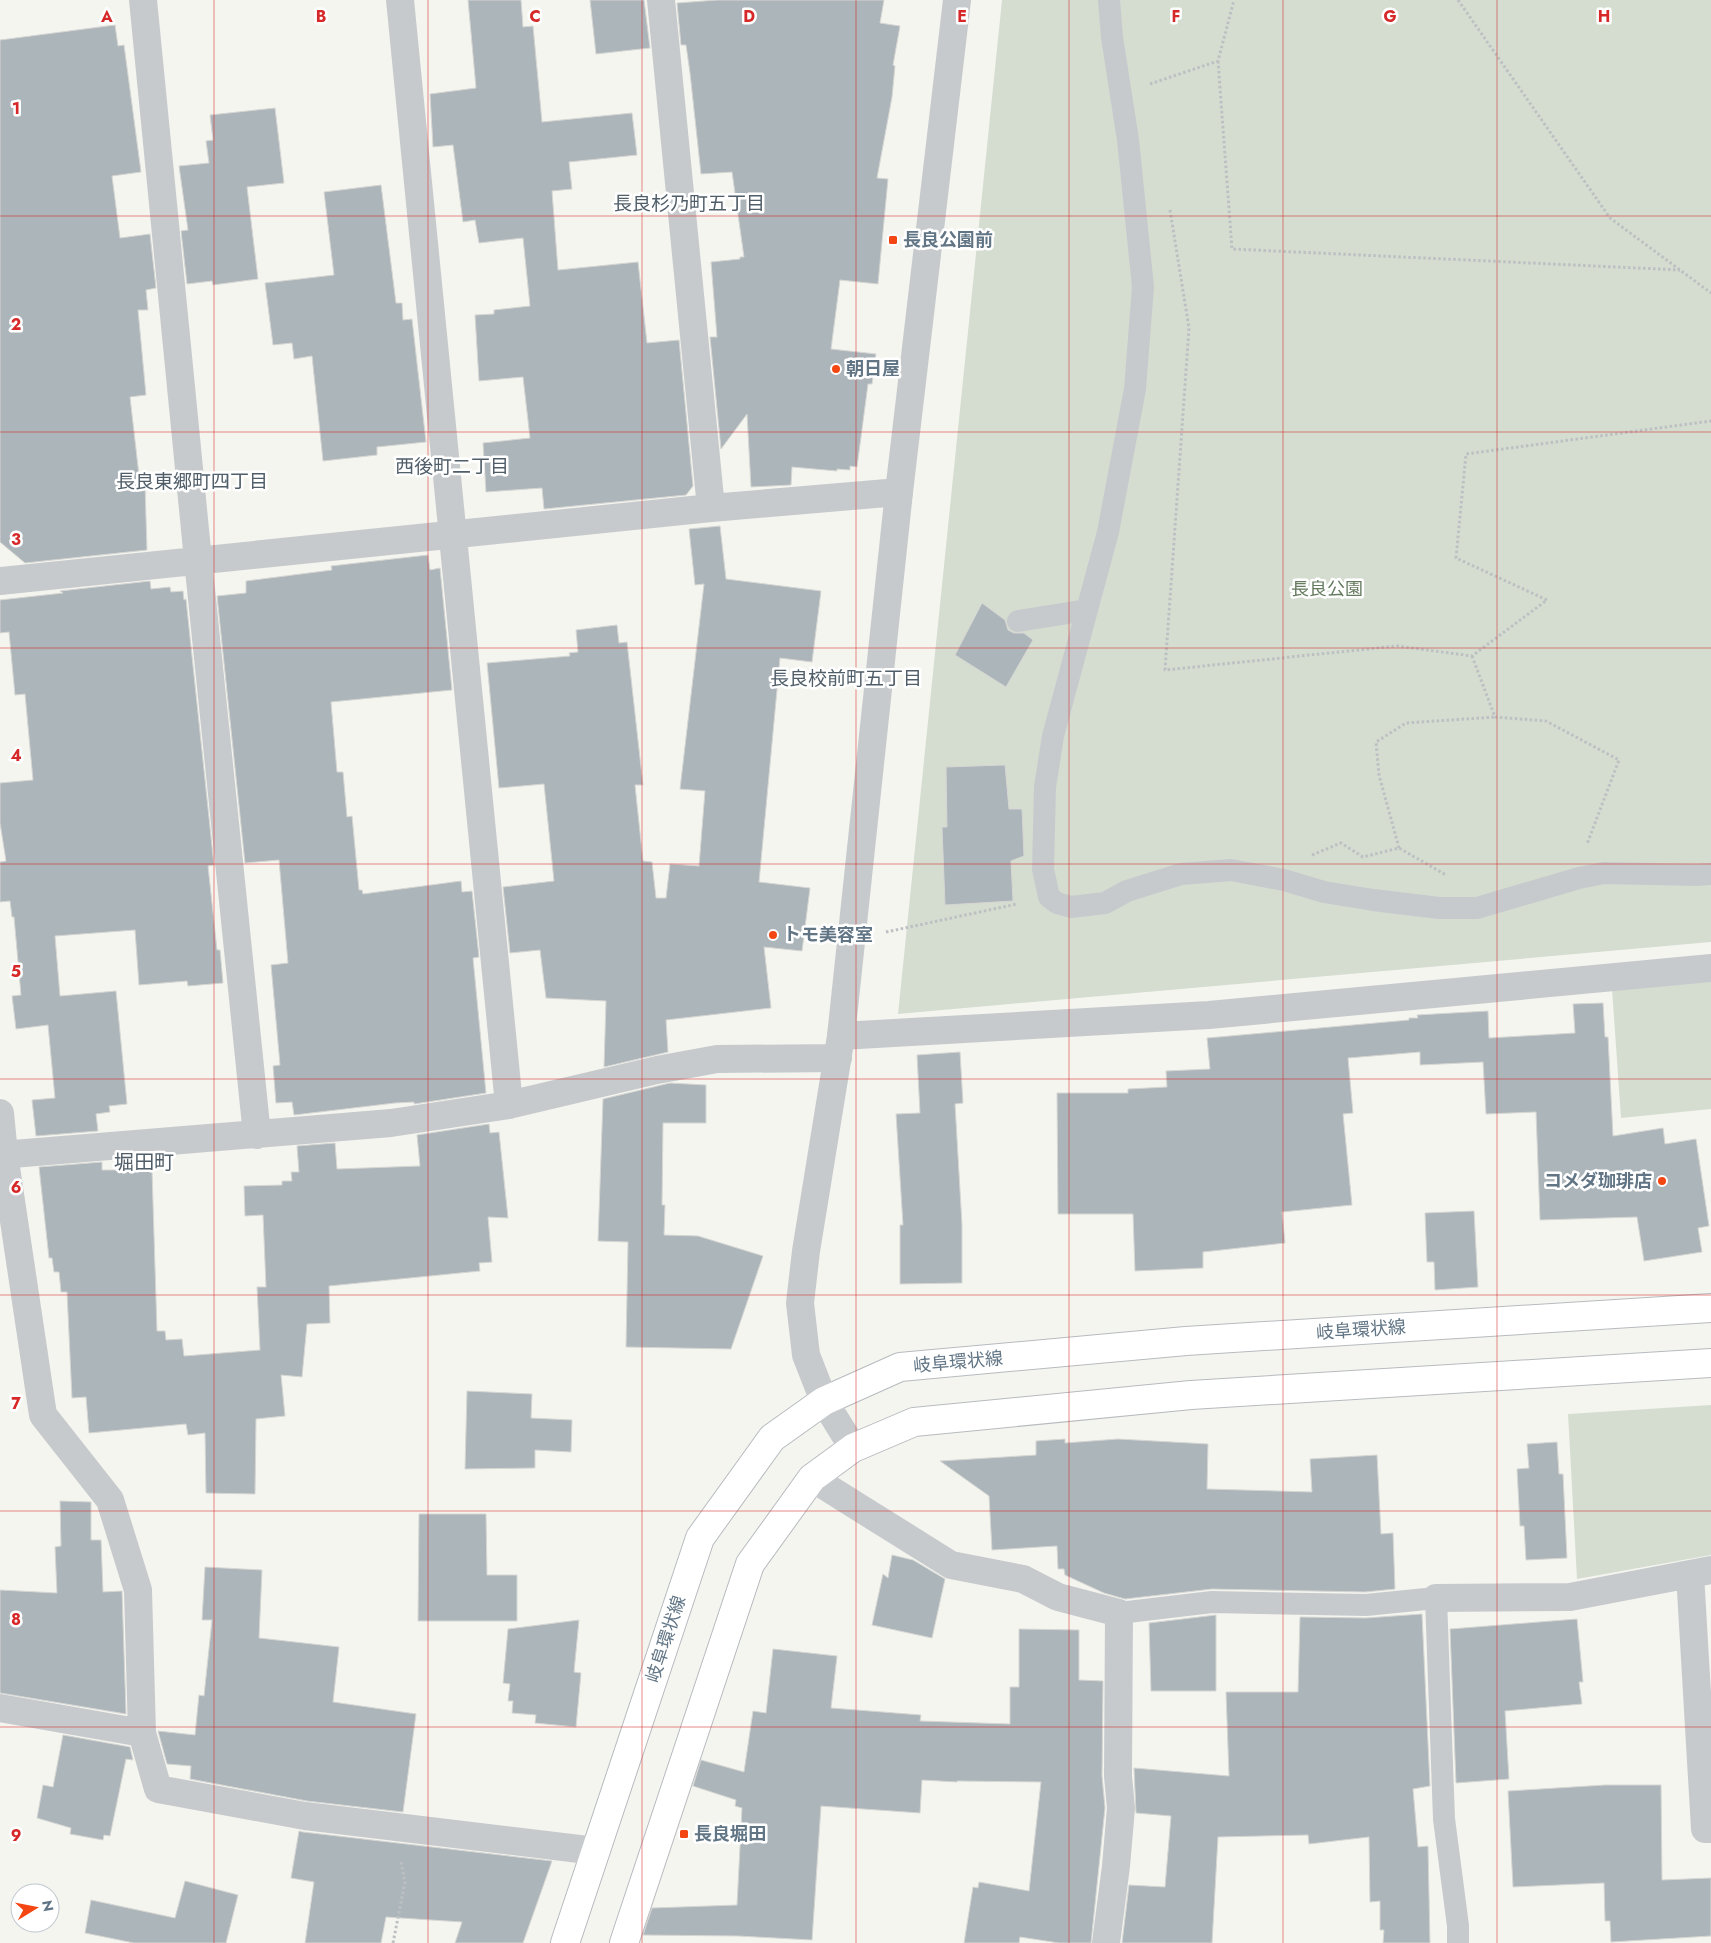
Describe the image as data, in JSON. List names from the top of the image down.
{
  "streets": {
    "main road": ["岐阜環状線"]
  },
  "districts": [
    "長良杉乃町五丁目",
    "西後町二丁目",
    "長良東郷町四丁目",
    "長良校前町五丁目",
    "堀田町"
  ],
  "parks": ["長良公園"],
  "places": {
    "transit": ["長良公園前", "長良堀田"],
    "other": ["朝日屋", "トモ美容室", "コメダ珈琲店"]
  },
  "north": "right",
  "grid": {
    "columns": [
      "A",
      "B",
      "C",
      "D",
      "E",
      "F",
      "G",
      "H"
    ],
    "rows": [
      "1",
      "2",
      "3",
      "4",
      "5",
      "6",
      "7",
      "8",
      "9"
    ]
  }
}
